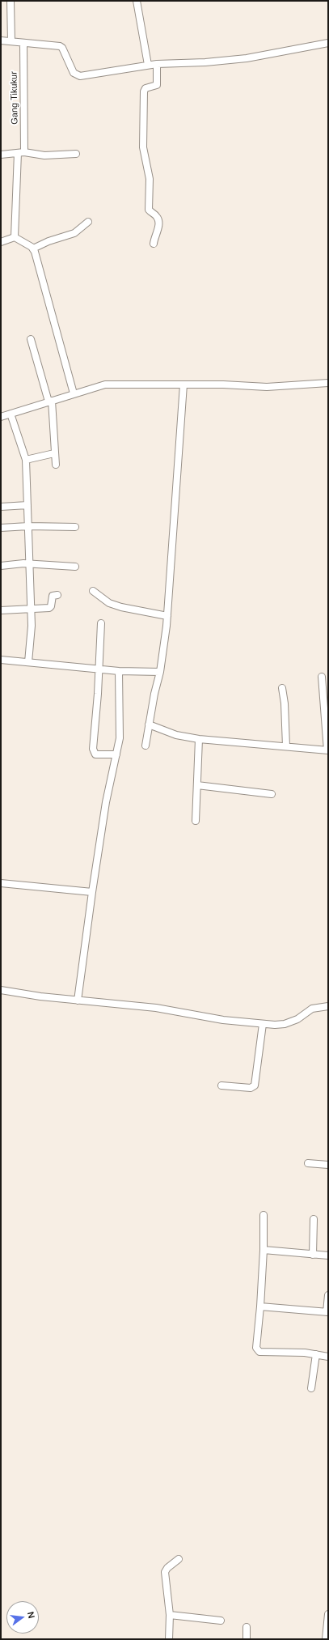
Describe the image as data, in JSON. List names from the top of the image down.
{
  "streets": {
    "street": ["Gang Tikukur"]
  },
  "north": "right"
}
